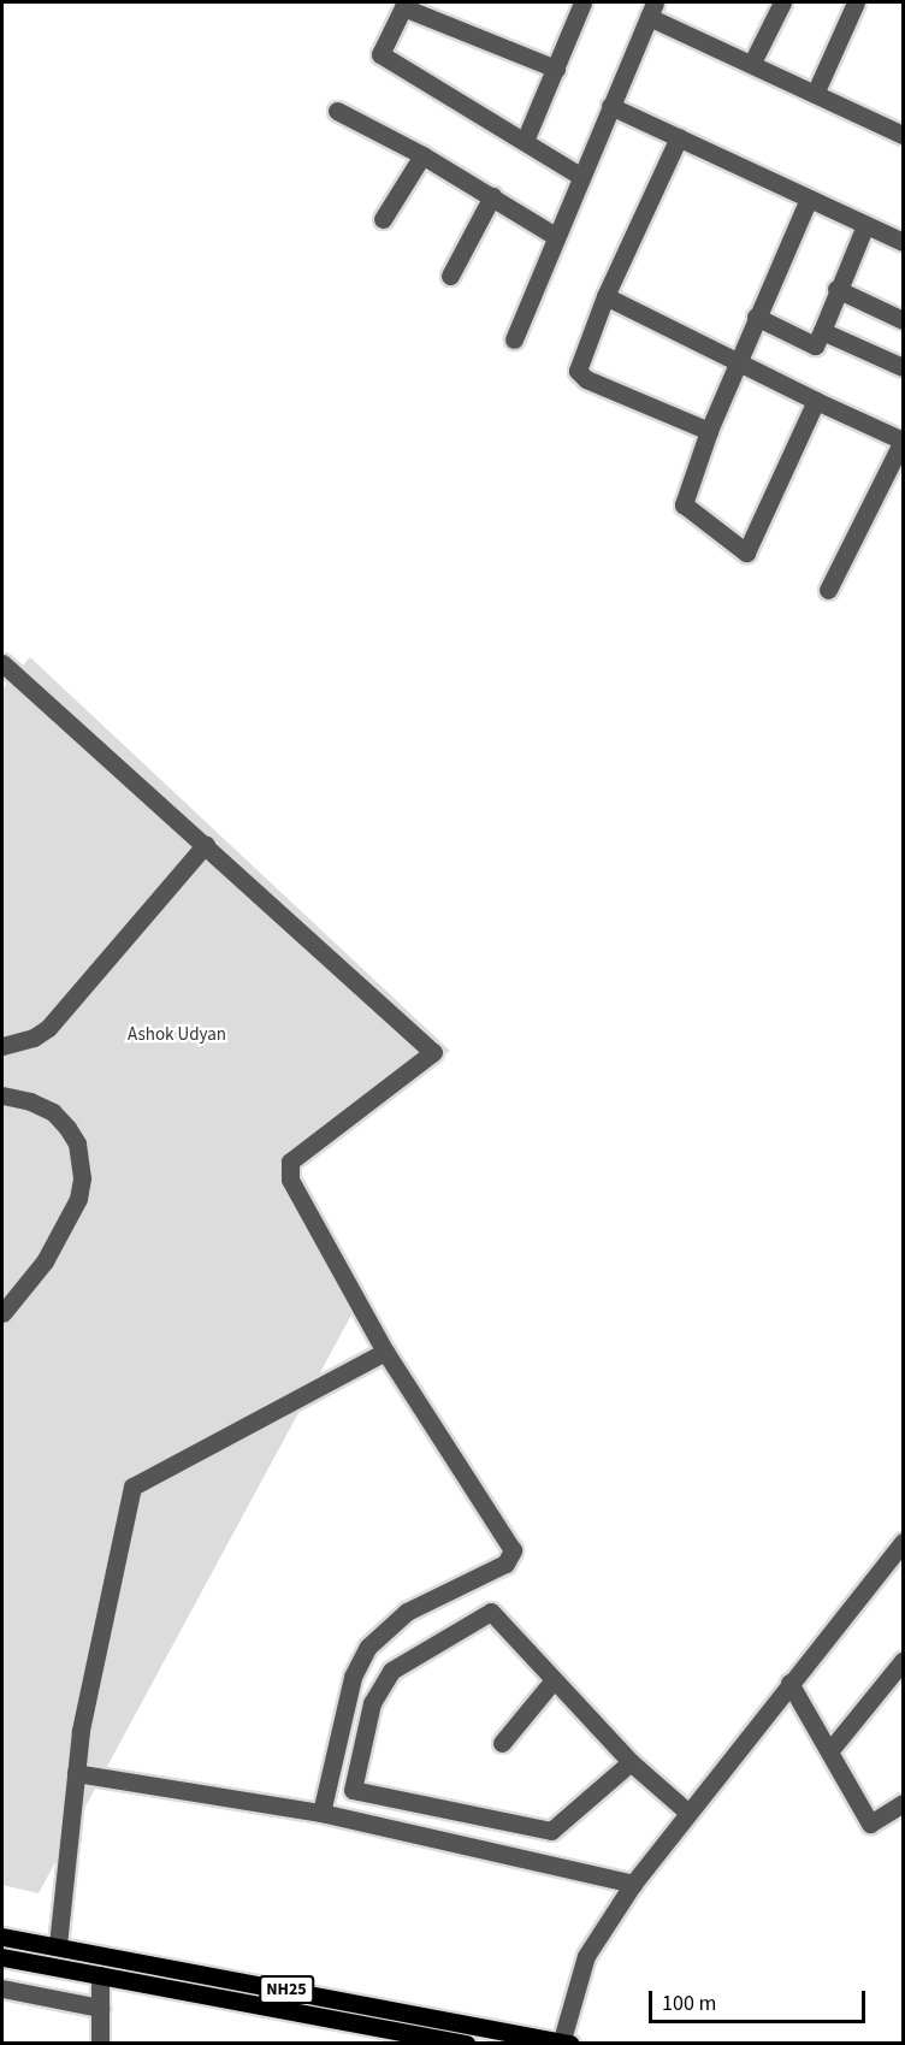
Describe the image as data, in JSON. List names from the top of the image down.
{
  "streets": {
    "main road": ["NH25"]
  },
  "parks": ["Ashok Udyan"],
  "scale_bar": "100 m"
}
